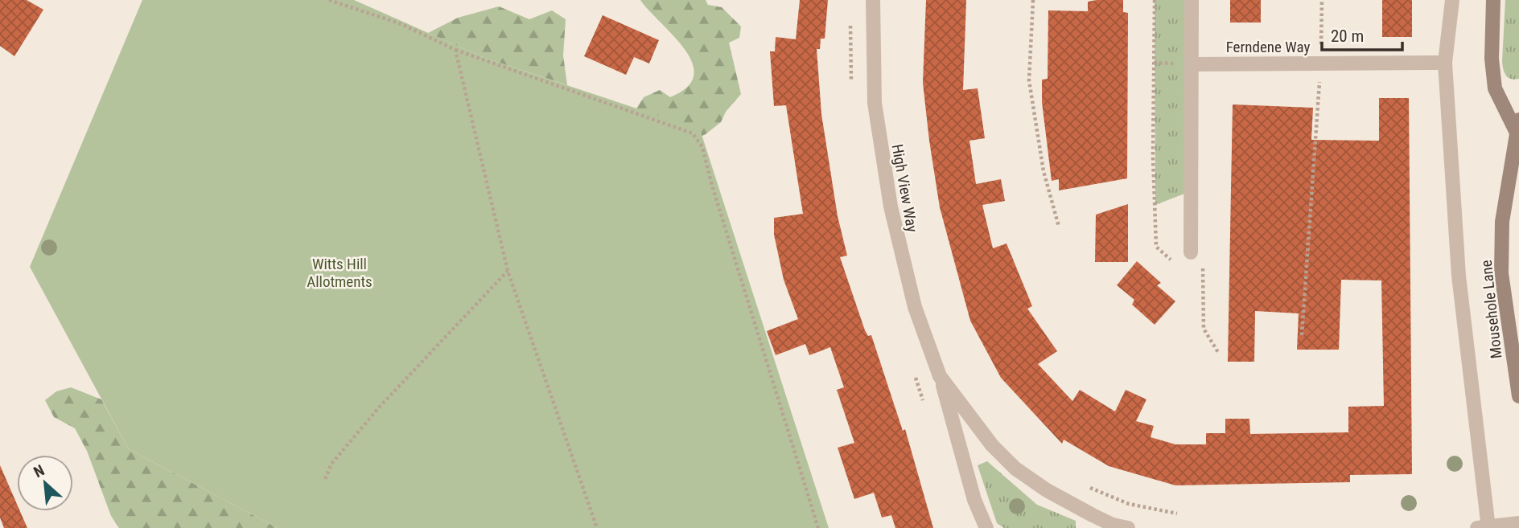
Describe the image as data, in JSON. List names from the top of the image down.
{
  "streets": {
    "street": ["Ferndene Way", "High View Way", "Mousehole Lane"]
  },
  "parks": ["Witts Hill Allotments"],
  "scale_bar": "20 m",
  "north": "top left"
}
